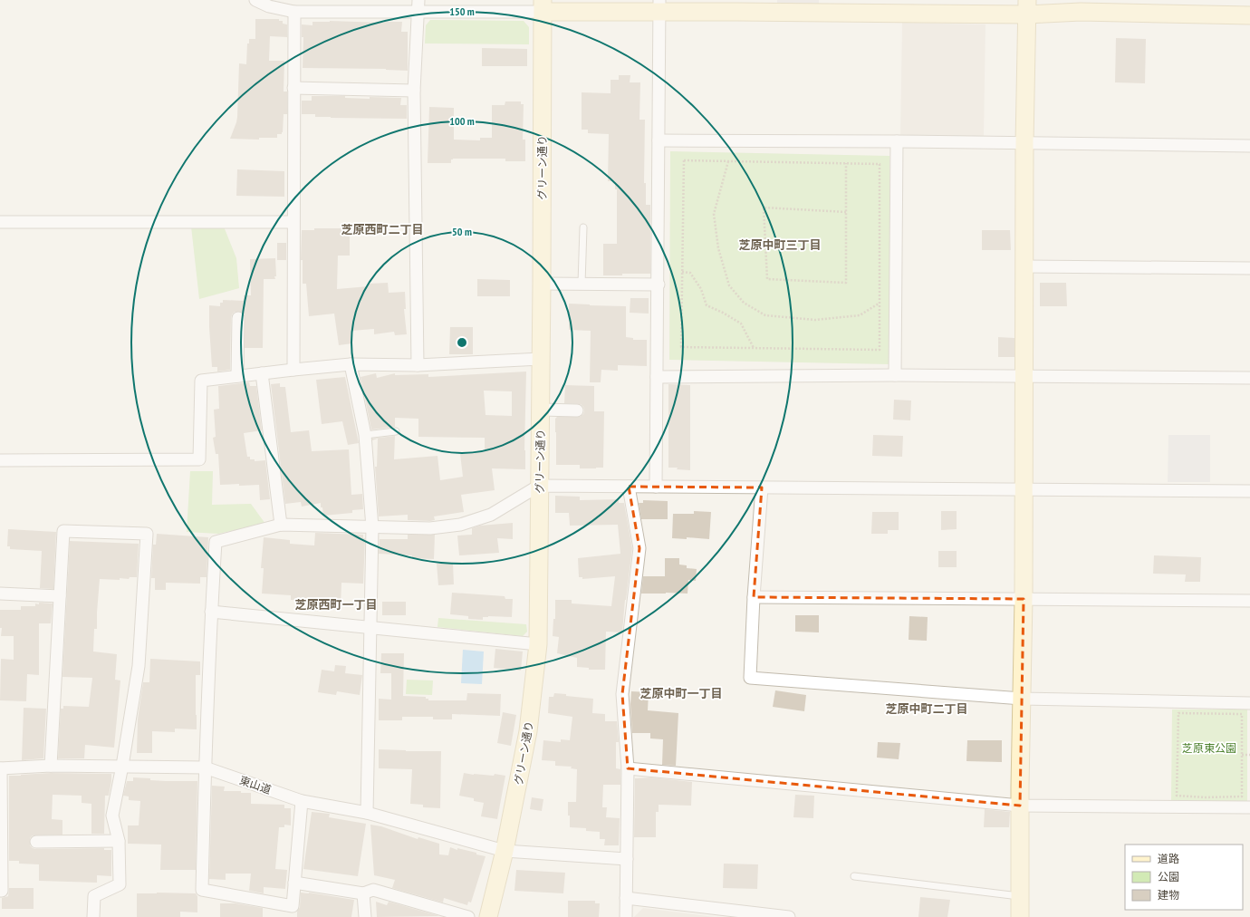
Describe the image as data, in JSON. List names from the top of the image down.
{
  "streets": {
    "street": ["グリーン通り", "東山道"]
  },
  "crossings": [
    ["グリーン通り", "東山道"]
  ],
  "districts": [
    "芝原西町二丁目",
    "芝原中町三丁目",
    "芝原西町一丁目",
    "芝原中町一丁目",
    "芝原中町二丁目"
  ],
  "parks": ["芝原東公園"],
  "legend": ["道路", "公園", "建物"],
  "rings": ["150 m", "100 m", "50 m"]
}
